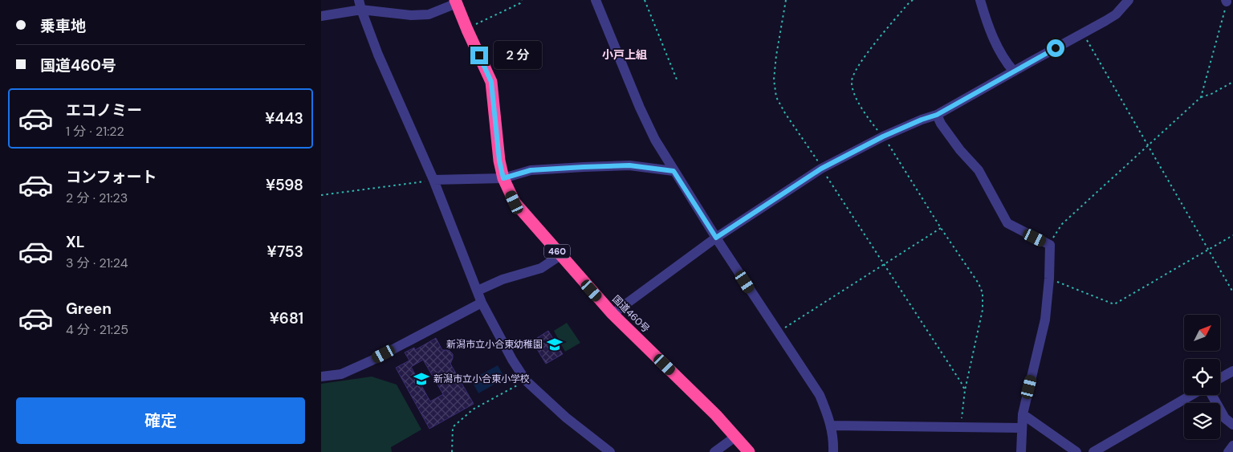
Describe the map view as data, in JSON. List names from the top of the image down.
{
  "streets": {
    "highway": ["460", "国道460号"]
  },
  "districts": ["小戸上組"],
  "places": {
    "school or university": ["新潟市立小合東幼稚園", "新潟市立小合東小学校"]
  },
  "north": "top right",
  "page": {
    "banner": ["乗車地", "国道460号"],
    "bubble": "2 分",
    "list": [
      {
        "name": "エコノミー",
        "note": "1 分 · 21:22",
        "value": "¥443"
      },
      {
        "name": "コンフォート",
        "note": "2 分 · 21:23",
        "value": "¥598"
      },
      {
        "name": "XL",
        "note": "3 分 · 21:24",
        "value": "¥753"
      },
      {
        "name": "Green",
        "note": "4 分 · 21:25",
        "value": "¥681"
      }
    ],
    "buttons": "確定"
  }
}
